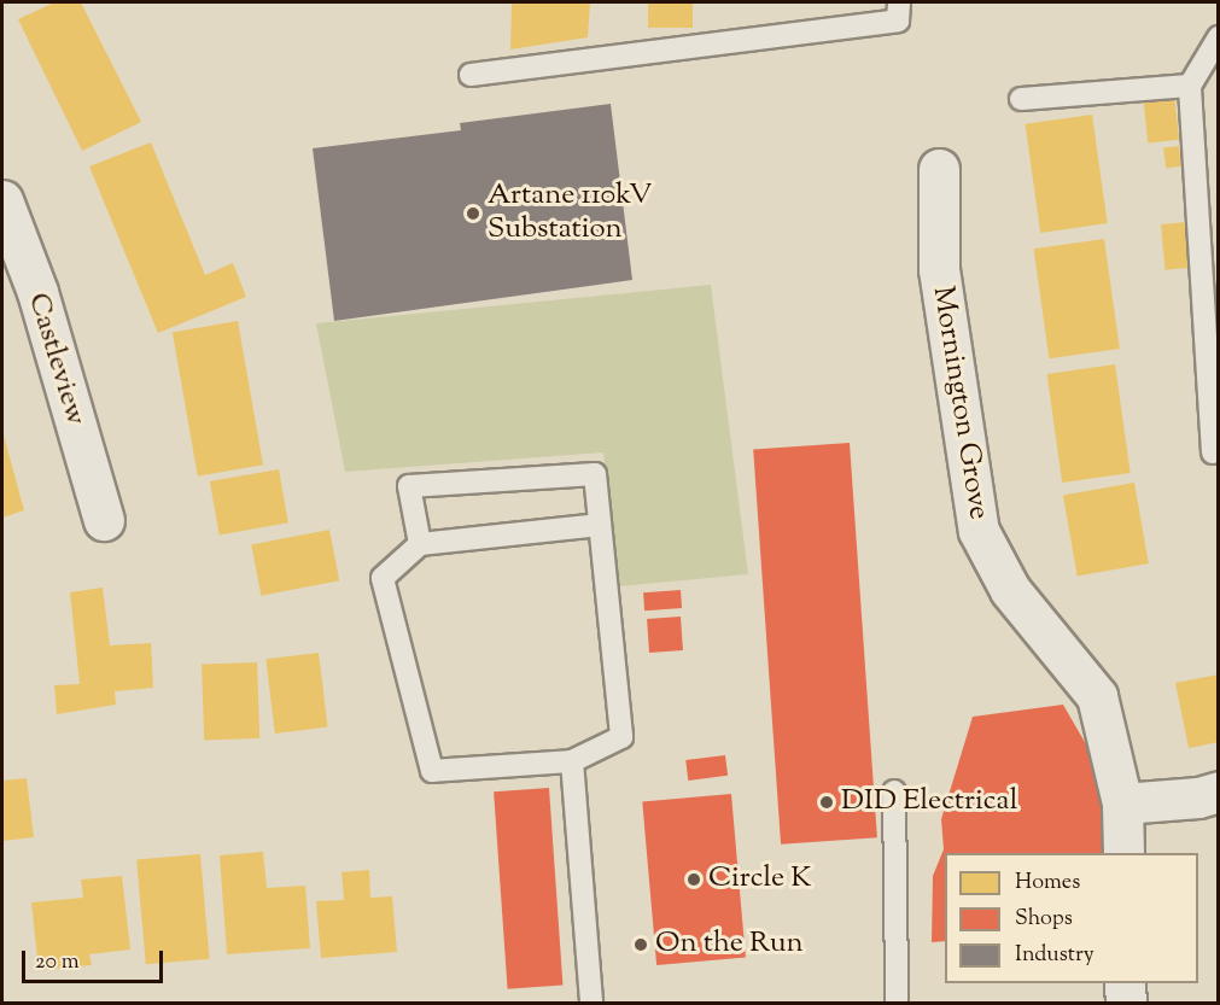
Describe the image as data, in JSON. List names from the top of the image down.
{
  "streets": {
    "street": ["Castleview", "Mornington Grove"]
  },
  "places": [
    "Artane 110kV Substation",
    "DID Electrical",
    "Circle K",
    "On the Run"
  ],
  "legend": ["Homes", "Shops", "Industry"],
  "scale_bar": "20 m"
}
